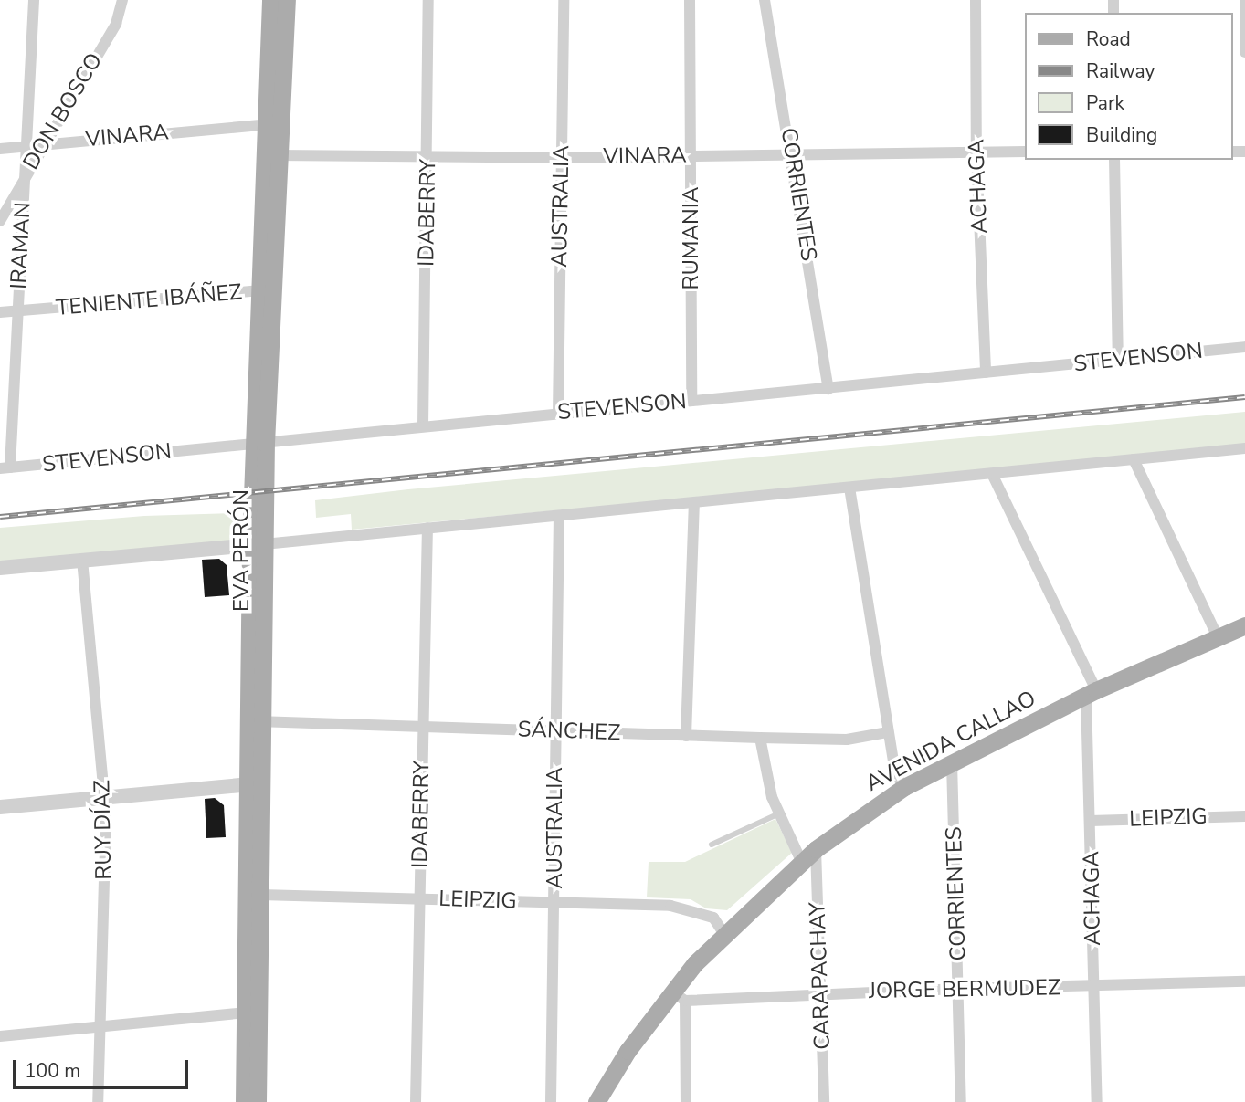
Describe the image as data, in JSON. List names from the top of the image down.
{
  "streets": {
    "main road": ["EVA PERÓN", "AVENIDA CALLAO"],
    "street": [
      "DON BOSCO",
      "VINARA",
      "ACHAGA",
      "CORRIENTES",
      "AUSTRALIA",
      "IDABERRY",
      "RUMANIA",
      "IRAMAN",
      "TENIENTE IBÁÑEZ",
      "STEVENSON",
      "SÁNCHEZ",
      "LEIPZIG",
      "RUY DÍAZ",
      "CARAPACHAY",
      "JORGE BERMUDEZ"
    ]
  },
  "crossings": [
    ["DON BOSCO", "VINARA"],
    ["DON BOSCO", "IRAMAN"],
    ["VINARA", "ACHAGA"],
    ["VINARA", "CORRIENTES"],
    ["VINARA", "AUSTRALIA"],
    ["VINARA", "IDABERRY"],
    ["VINARA", "RUMANIA"],
    ["VINARA", "IRAMAN"],
    ["VINARA", "EVA PERÓN"],
    ["ACHAGA", "STEVENSON"],
    ["ACHAGA", "AVENIDA CALLAO"],
    ["ACHAGA", "LEIPZIG"],
    ["ACHAGA", "JORGE BERMUDEZ"],
    ["CORRIENTES", "STEVENSON"],
    ["CORRIENTES", "AVENIDA CALLAO"],
    ["CORRIENTES", "JORGE BERMUDEZ"],
    ["AUSTRALIA", "STEVENSON"],
    ["AUSTRALIA", "SÁNCHEZ"],
    ["AUSTRALIA", "LEIPZIG"],
    ["IDABERRY", "STEVENSON"],
    ["IDABERRY", "SÁNCHEZ"],
    ["IDABERRY", "LEIPZIG"],
    ["RUMANIA", "STEVENSON"],
    ["IRAMAN", "TENIENTE IBÁÑEZ"],
    ["IRAMAN", "STEVENSON"],
    ["TENIENTE IBÁÑEZ", "EVA PERÓN"],
    ["STEVENSON", "EVA PERÓN"],
    ["EVA PERÓN", "SÁNCHEZ"],
    ["EVA PERÓN", "LEIPZIG"],
    ["AVENIDA CALLAO", "LEIPZIG"],
    ["AVENIDA CALLAO", "CARAPACHAY"],
    ["AVENIDA CALLAO", "JORGE BERMUDEZ"],
    ["CARAPACHAY", "JORGE BERMUDEZ"]
  ],
  "legend": [
    "Road",
    "Railway",
    "Park",
    "Building"
  ],
  "scale_bar": "100 m"
}
